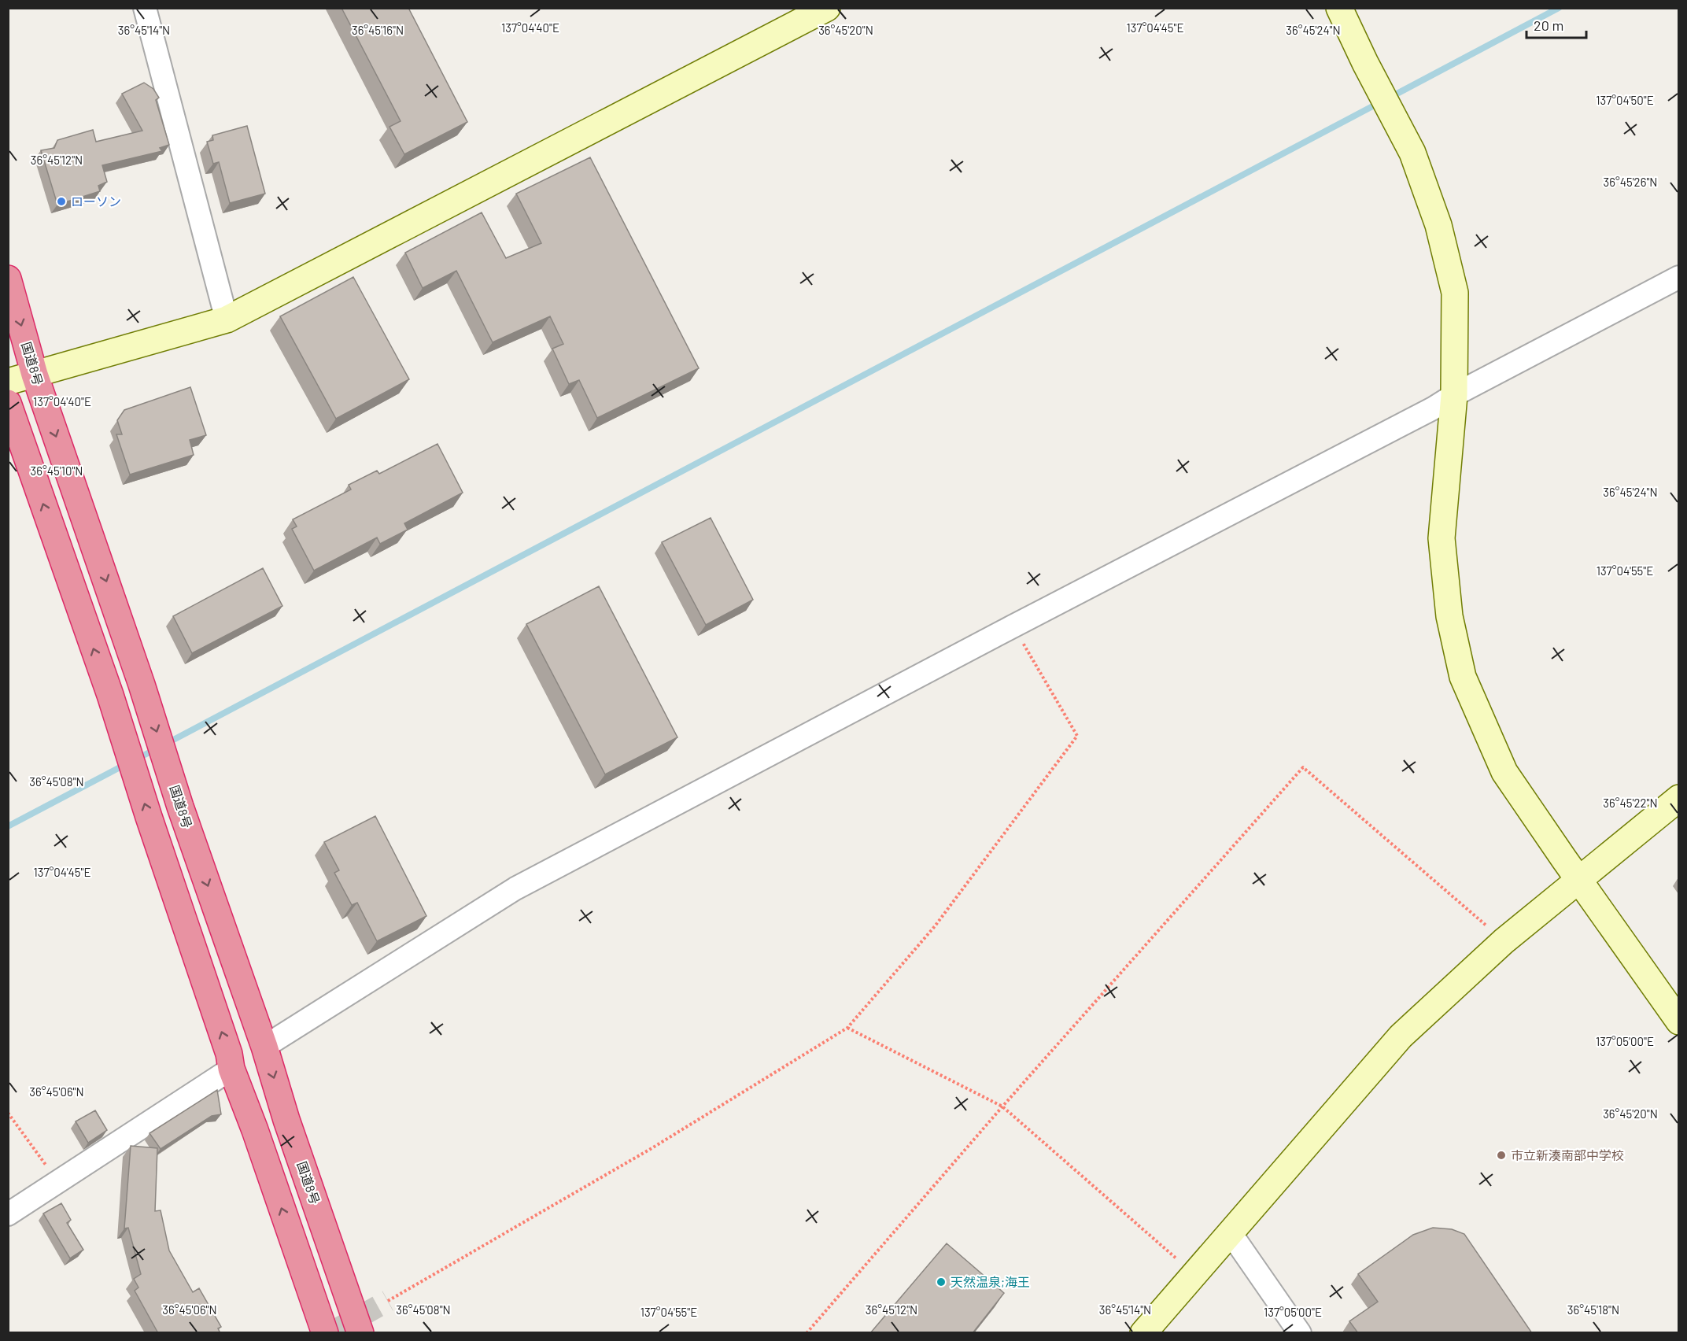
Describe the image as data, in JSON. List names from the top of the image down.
{
  "streets": {
    "highway": ["国道8号"]
  },
  "places": ["ローソン", "市立新湊南部中学校", "天然温泉;海王"],
  "scale_bar": "20 m",
  "coordinates": [
    "137°04'40\"E",
    "137°04'45\"E",
    "36°45'14\"N",
    "36°45'16\"N",
    "36°45'20\"N",
    "36°45'24\"N",
    "137°04'50\"E",
    "36°45'12\"N",
    "36°45'26\"N",
    "36°45'10\"N",
    "137°04'55\"E",
    "36°45'08\"N",
    "36°45'22\"N",
    "137°05'00\"E",
    "36°45'06\"N",
    "36°45'18\"N"
  ]
}
